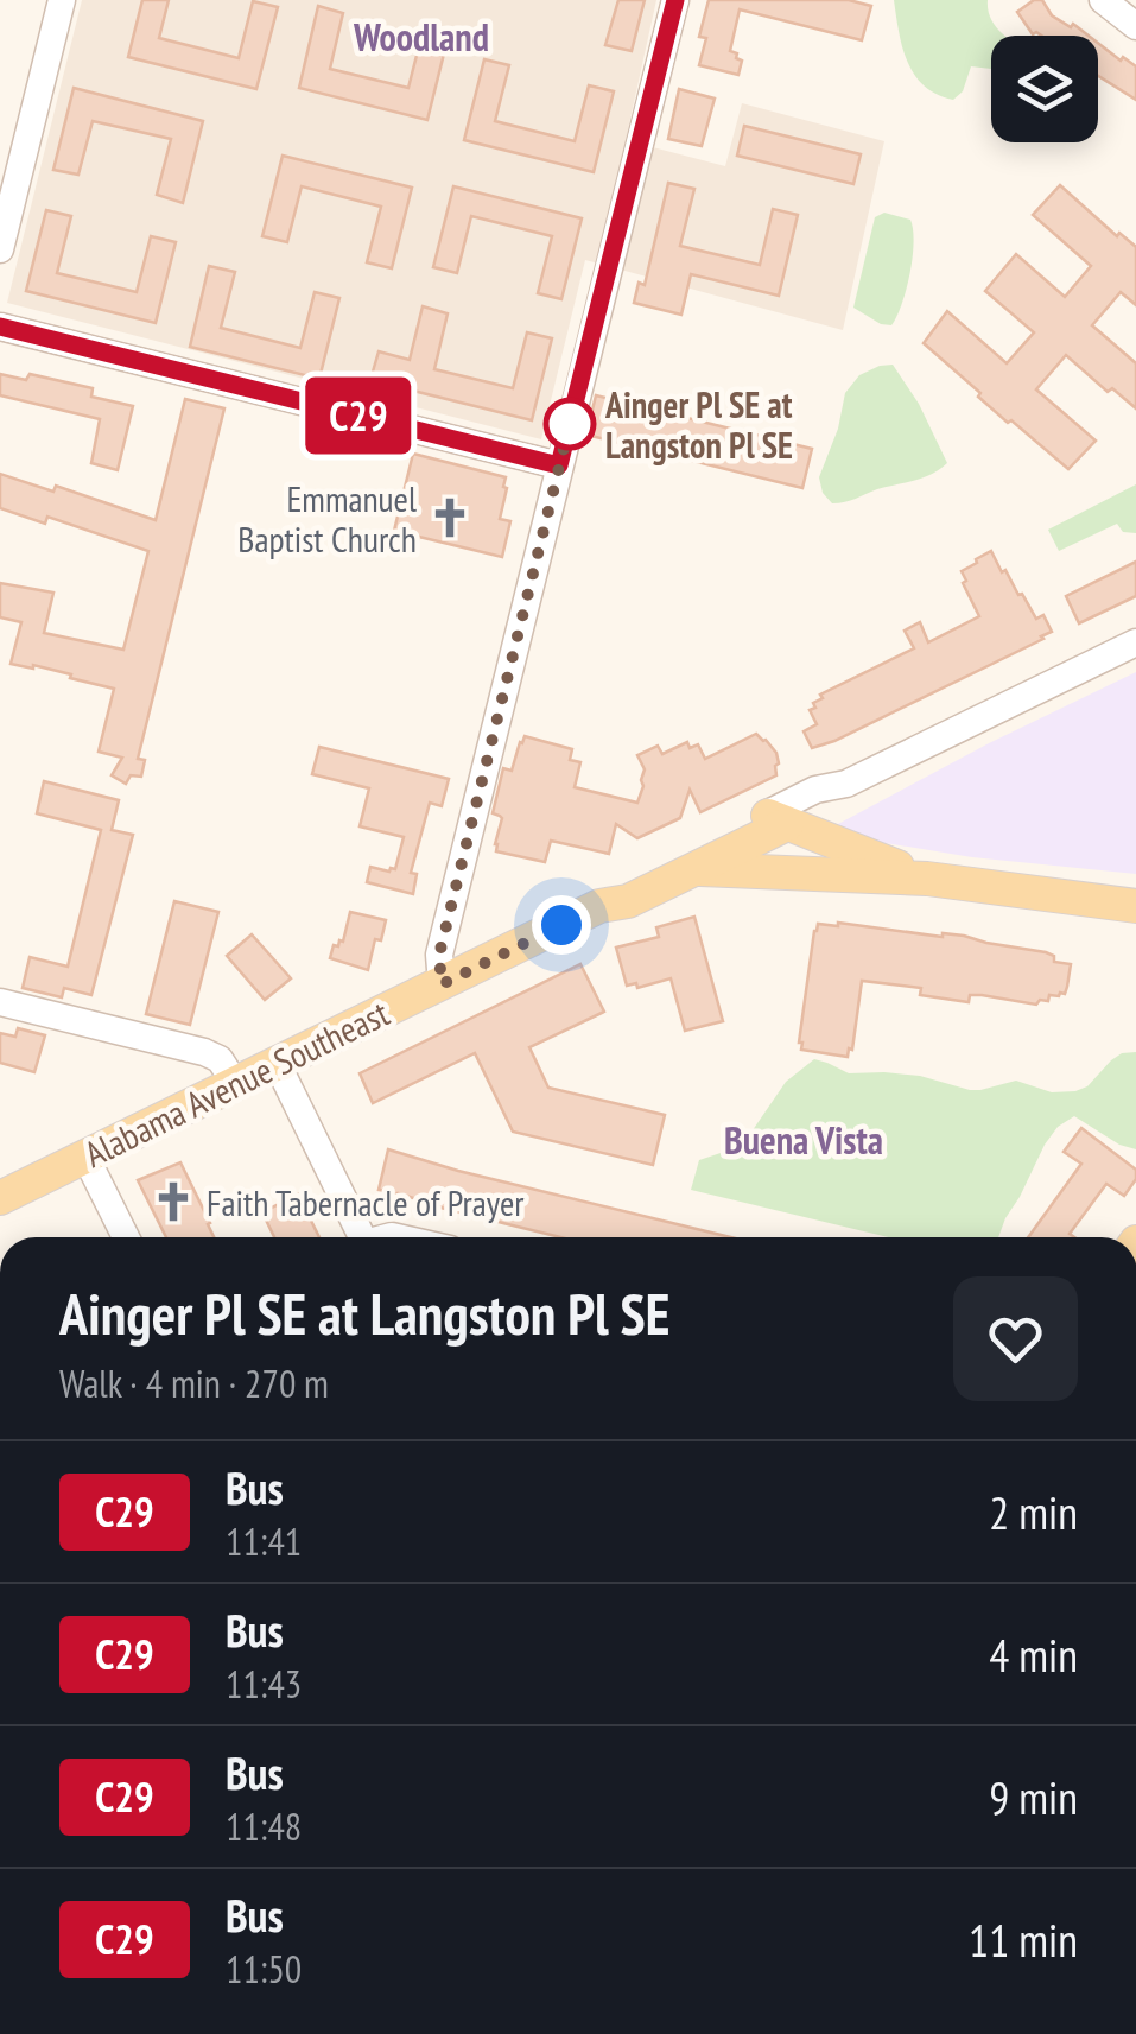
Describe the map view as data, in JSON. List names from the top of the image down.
{
  "streets": {
    "main road": ["Alabama Avenue Southeast"]
  },
  "districts": ["Woodland", "Buena Vista"],
  "places": {
    "other": ["Ainger Pl SE at Langston Pl SE"],
    "church": ["Emmanuel Baptist Church", "Faith Tabernacle of Prayer"]
  },
  "lines": ["bus line C29"],
  "page": {
    "on_map": "C29",
    "heading": ["Ainger Pl SE at Langston Pl SE", "Walk · 4 min · 270 m"],
    "list": [
      {
        "mark": "C29",
        "name": "Bus",
        "note": "11:41",
        "value": "2 min"
      },
      {
        "mark": "C29",
        "name": "Bus",
        "note": "11:43",
        "value": "4 min"
      },
      {
        "mark": "C29",
        "name": "Bus",
        "note": "11:48",
        "value": "9 min"
      },
      {
        "mark": "C29",
        "name": "Bus",
        "note": "11:50",
        "value": "11 min"
      }
    ]
  }
}
